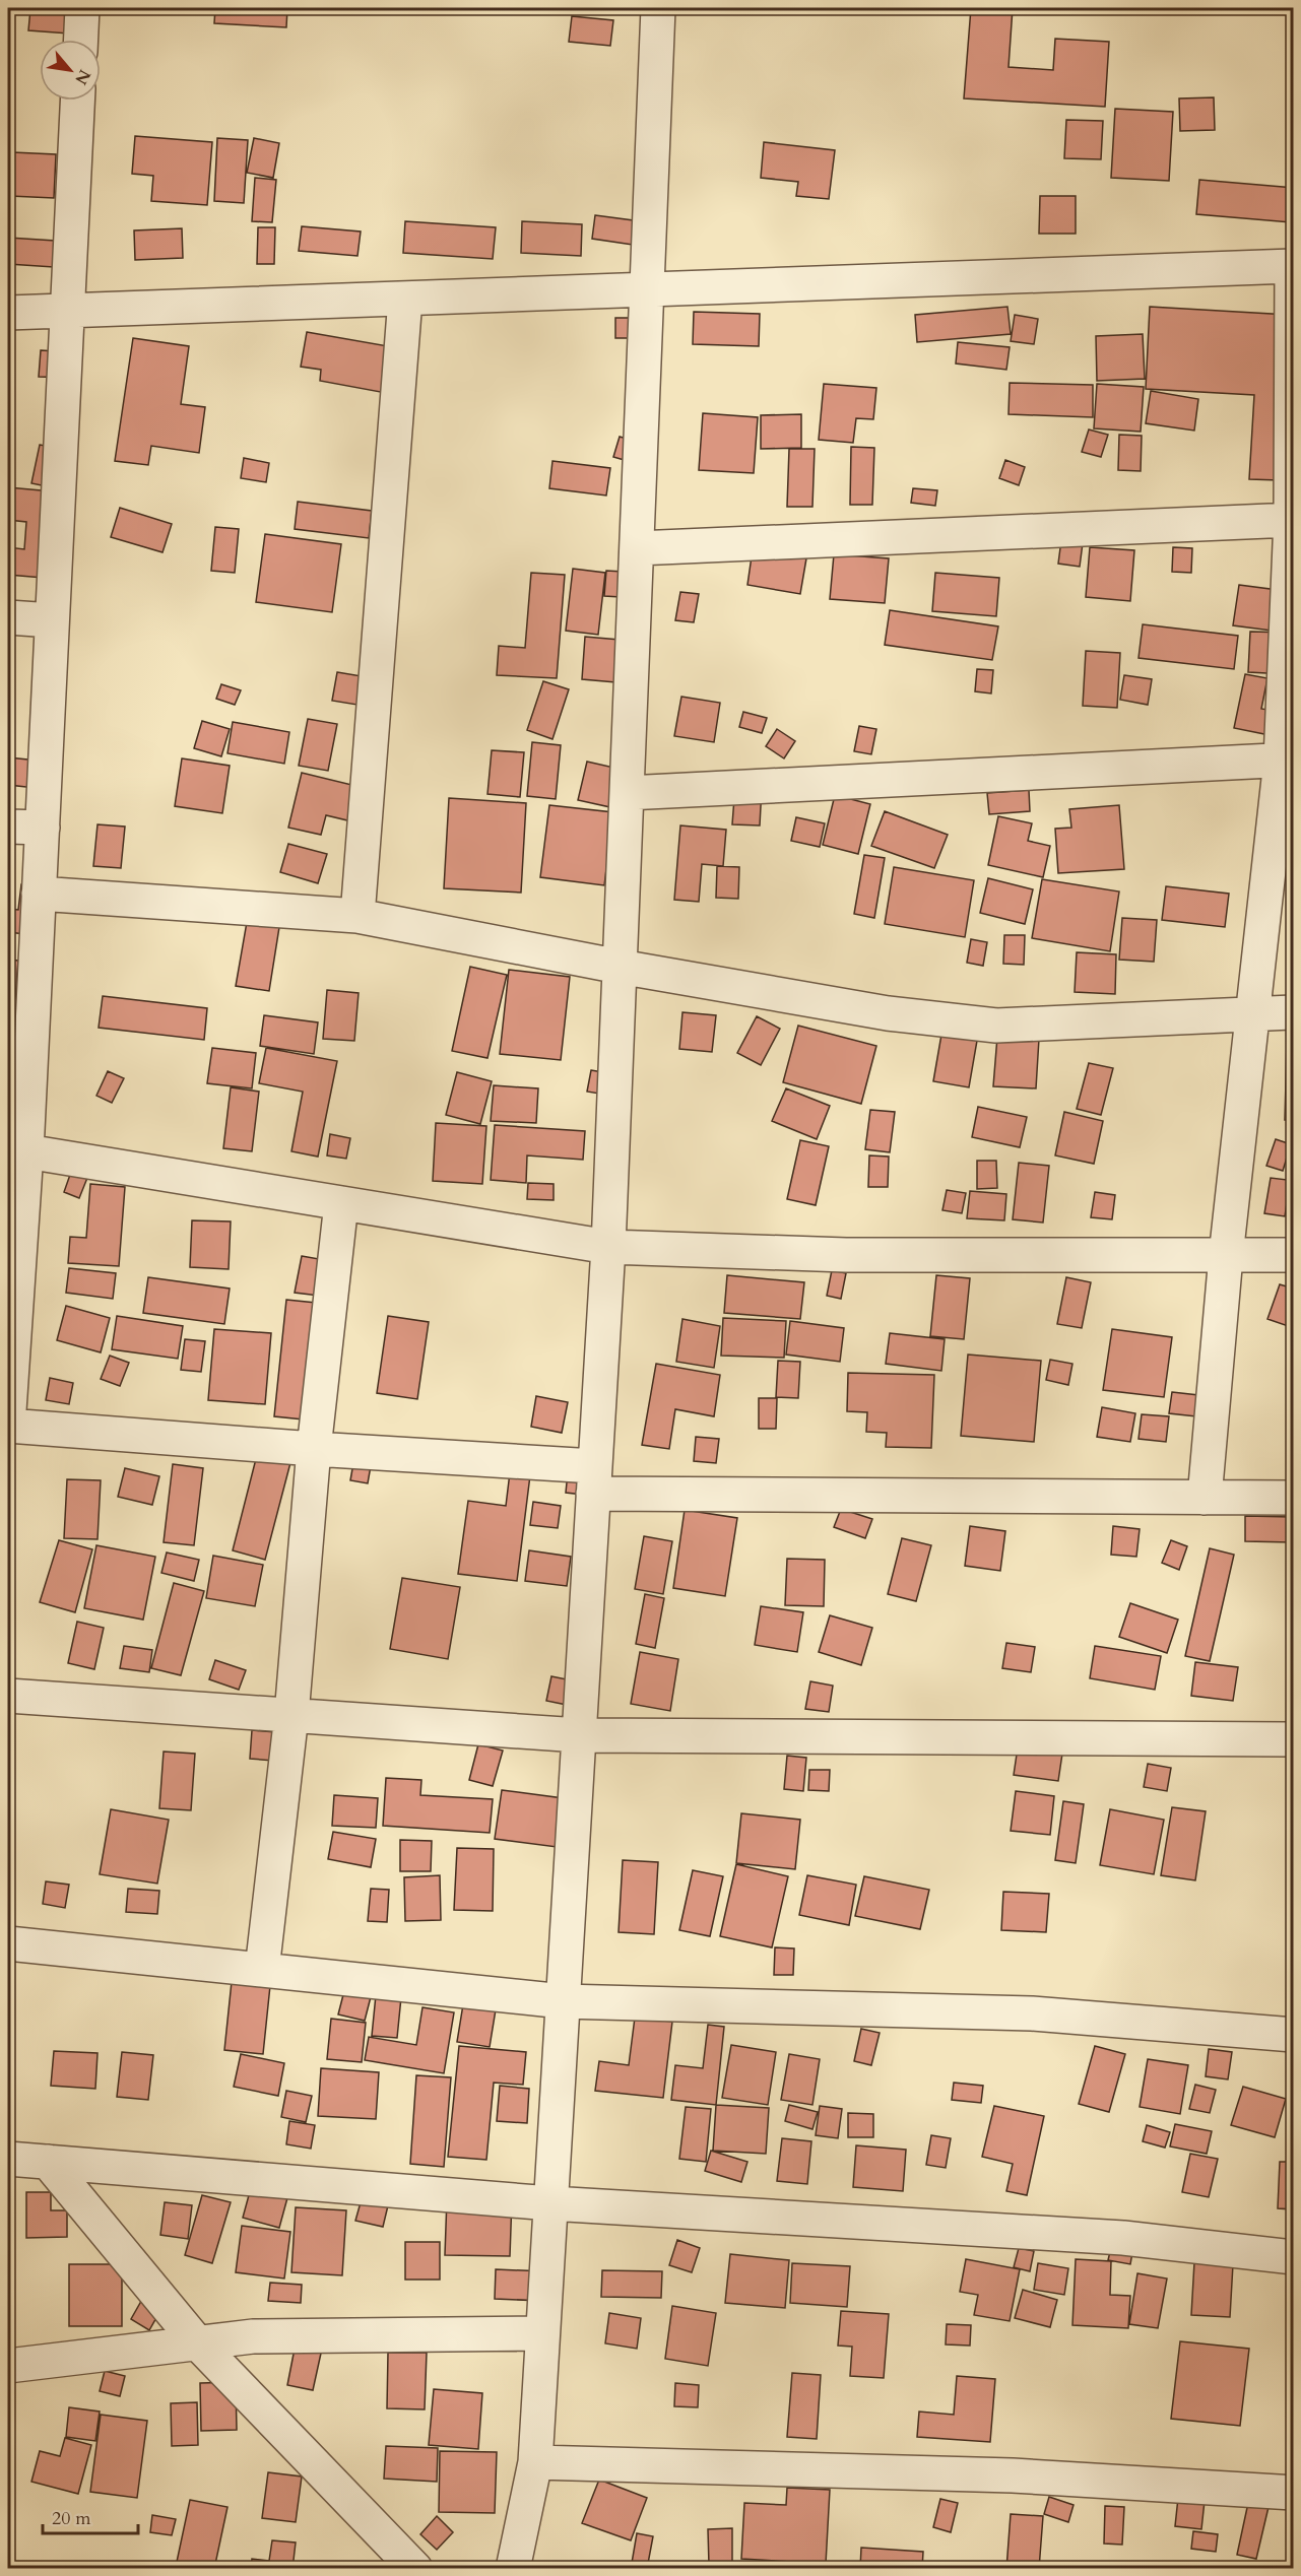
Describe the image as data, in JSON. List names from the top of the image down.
{
  "scale_bar": "20 m",
  "north": "bottom right"
}
